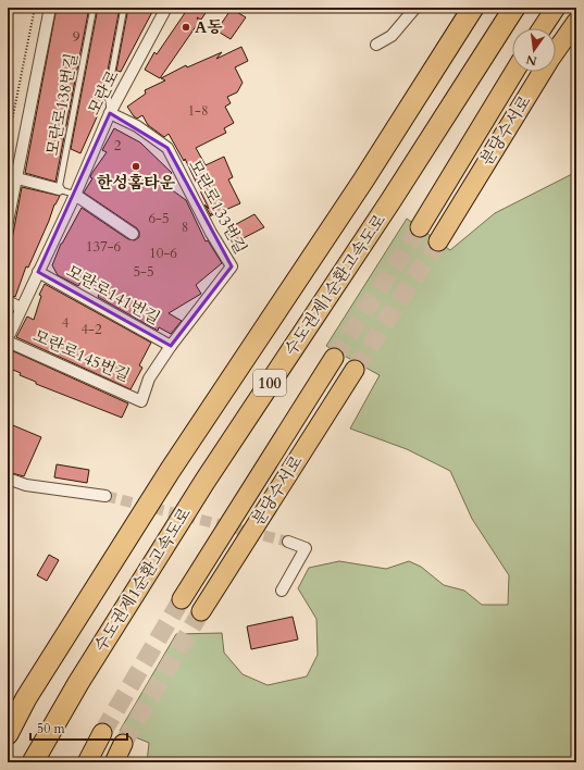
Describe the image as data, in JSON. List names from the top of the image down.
{
  "streets": {
    "highway": ["분당수서로", "수도권제1순환고속도로", "100"],
    "street": [
      "모란로",
      "모란로133번길",
      "모란로141번길",
      "모란로145번길"
    ],
    "lane": ["모란로138번길"]
  },
  "crossings": [
    ["모란로", "모란로133번길"],
    ["모란로", "모란로141번길"],
    ["모란로", "모란로145번길"],
    ["모란로133번길", "모란로141번길"],
    ["모란로133번길", "모란로145번길"]
  ],
  "places": ["A동", "한성홈타운"],
  "house_numbers": [
    "9",
    "1-8",
    "2",
    "6-5",
    "8",
    "137-6",
    "10-6",
    "5-5",
    "4",
    "4-2"
  ],
  "scale_bar": "50 m",
  "north": "bottom"
}
